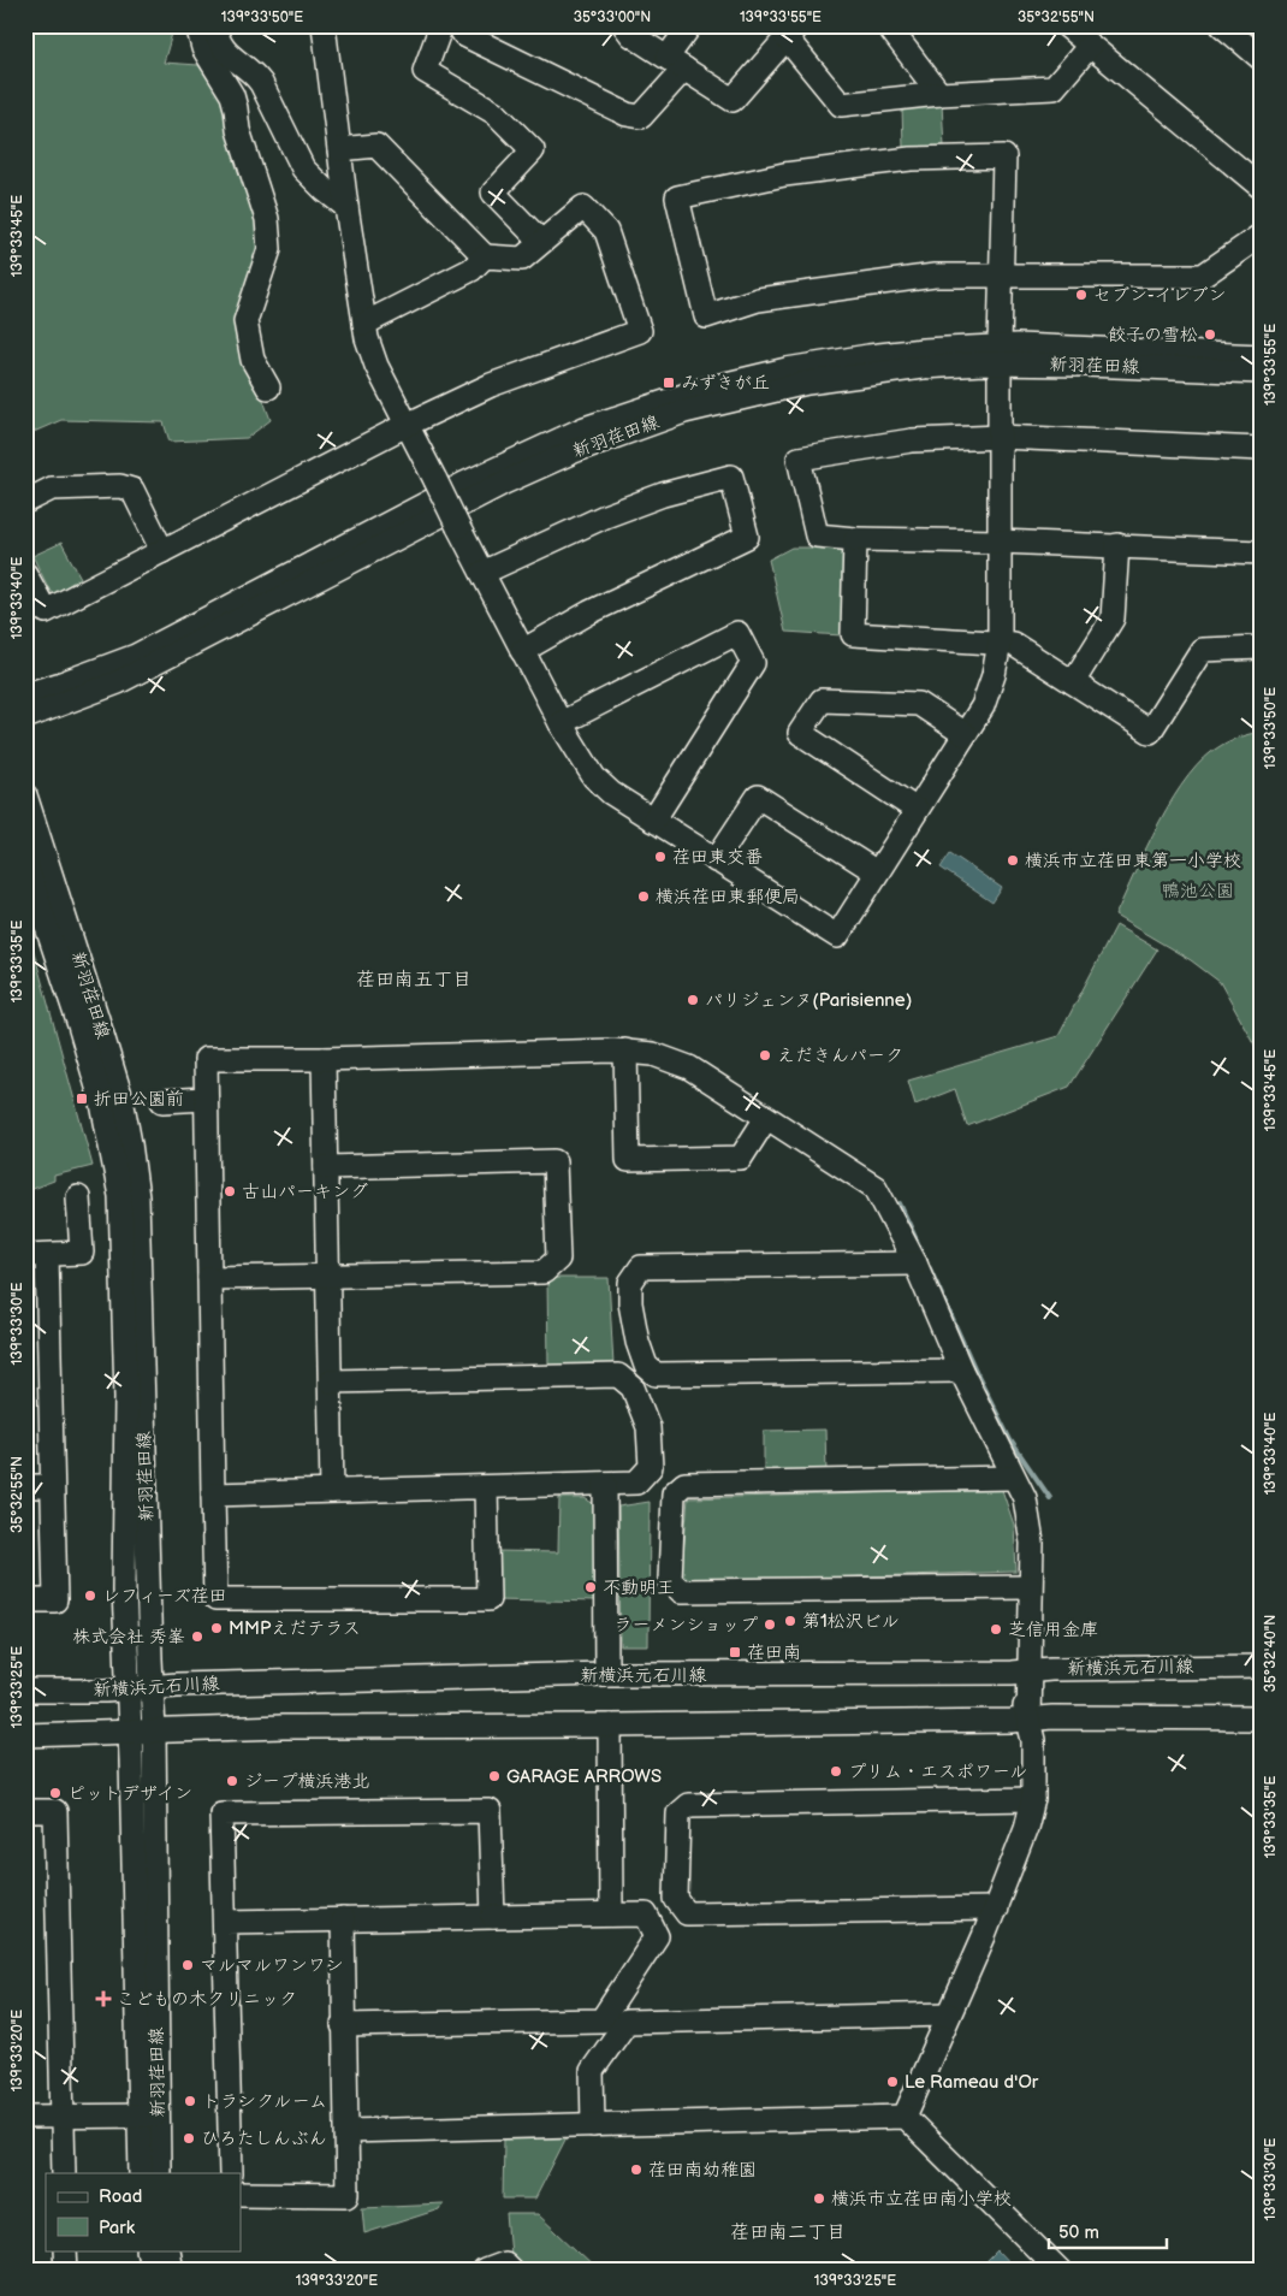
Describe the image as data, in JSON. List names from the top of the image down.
{
  "streets": {
    "street": ["新羽荏田線", "新横浜元石川線"]
  },
  "crossings": [
    ["新羽荏田線", "新横浜元石川線"]
  ],
  "districts": ["荏田南五丁目", "荏田南二丁目"],
  "parks": ["鴨池公園"],
  "places": {
    "other": [
      "セブン-イレブン",
      "餃子の雪松",
      "荏田東交番",
      "横浜市立荏田東第一小学校",
      "横浜荏田東郵便局",
      "パリジェンヌ(Parisienne)",
      "えだきんパーク",
      "古山パーキング",
      "不動明王",
      "レフィーズ荏田",
      "第1松沢ビル",
      "ラーメンショップ",
      "MMPえだテラス",
      "芝信用金庫",
      "株式会社 秀峯",
      "プリム・エスポワール",
      "GARAGE ARROWS",
      "ジープ横浜港北",
      "ピットデザイン",
      "マルマルワンワン",
      "Le Rameau d'Or",
      "トランクルーム",
      "ひろたしんぶん",
      "荏田南幼稚園",
      "横浜市立荏田南小学校"
    ],
    "transit": ["みずきが丘", "折田公園前", "荏田南"],
    "health": ["こどもの木クリニック"]
  },
  "legend": ["Road", "Park"],
  "scale_bar": "50 m",
  "coordinates": [
    "139°33'50\"E",
    "35°33'00\"N",
    "139°33'55\"E",
    "35°32'55\"N",
    "139°33'45\"E",
    "139°33'40\"E",
    "139°33'35\"E",
    "139°33'30\"E",
    "35°32'40\"N",
    "139°33'25\"E",
    "139°33'20\"E"
  ]
}
